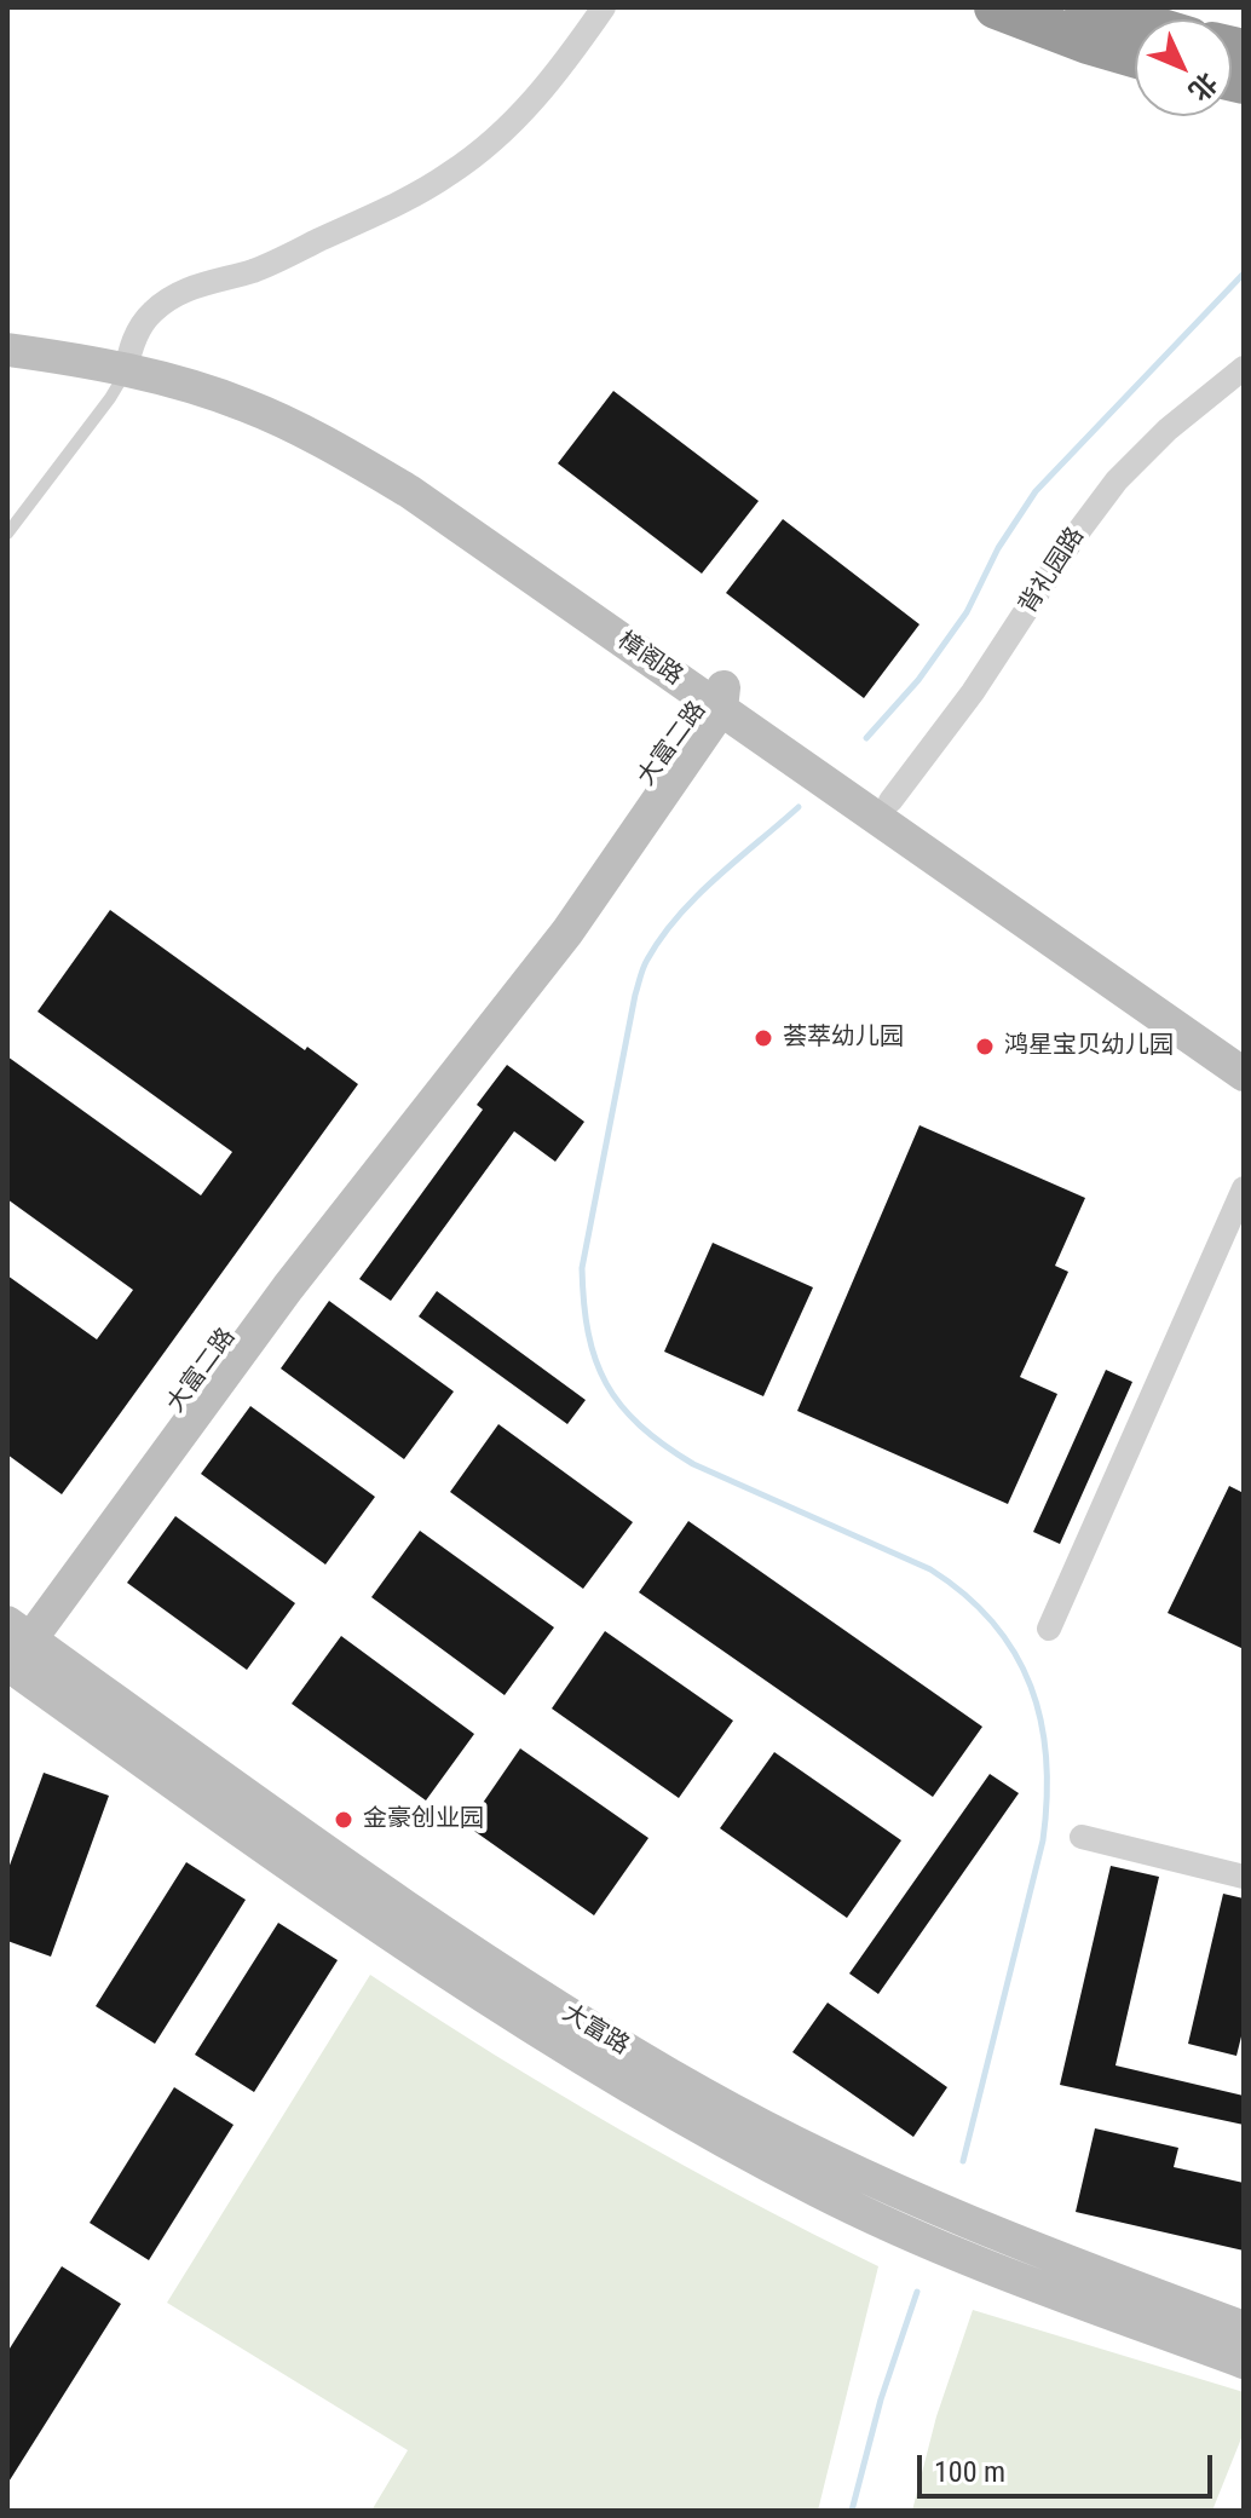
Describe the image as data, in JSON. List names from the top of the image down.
{
  "streets": {
    "street": [
      "背礼园路",
      "樟阁路",
      "大富二路",
      "大富路"
    ]
  },
  "crossings": [
    ["背礼园路", "樟阁路"],
    ["樟阁路", "大富二路"],
    ["大富二路", "大富路"]
  ],
  "places": ["荟萃幼儿园", "鸿星宝贝幼儿园", "金豪创业园"],
  "scale_bar": "100 m",
  "north": "bottom right"
}
